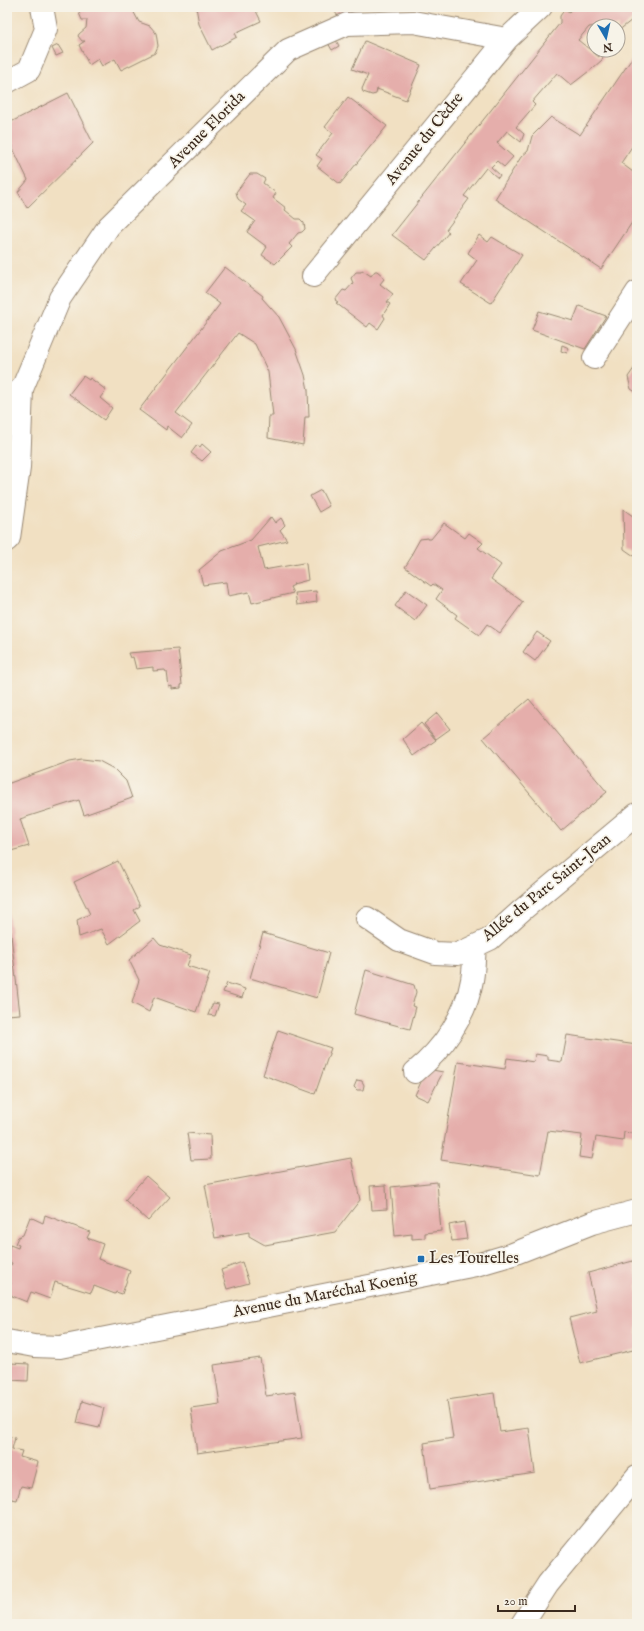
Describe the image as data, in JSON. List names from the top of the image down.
{
  "streets": {
    "street": [
      "Avenue Florida",
      "Avenue du Cèdre",
      "Allée du Parc Saint-Jean",
      "Avenue du Maréchal Koenig"
    ]
  },
  "crossings": [
    ["Avenue Florida", "Avenue du Cèdre"]
  ],
  "places": {
    "transit": ["Les Tourelles"]
  },
  "scale_bar": "20 m",
  "north": "bottom"
}
